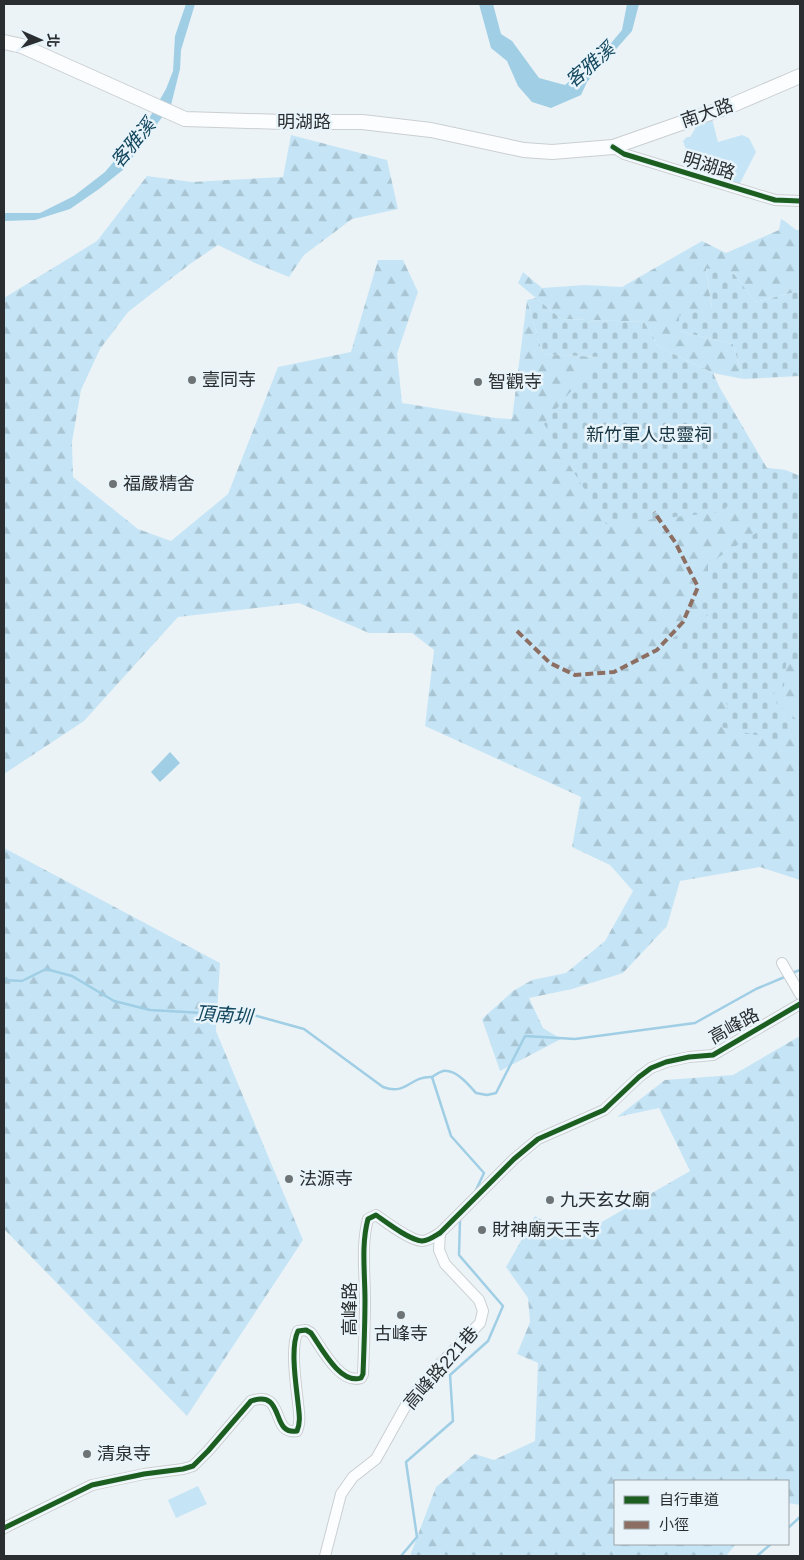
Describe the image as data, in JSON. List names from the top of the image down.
{
  "streets": {
    "main road": ["南大路", "明湖路"],
    "street": ["高峰路", "高峰路221巷"]
  },
  "crossings": [
    ["南大路", "明湖路"],
    ["高峰路", "高峰路221巷"]
  ],
  "water": ["客雅溪", "頂南圳"],
  "parks": ["新竹軍人忠靈祠"],
  "places": [
    "壹同寺",
    "智觀寺",
    "福嚴精舍",
    "法源寺",
    "九天玄女廟",
    "財神廟天王寺",
    "古峰寺",
    "清泉寺"
  ],
  "legend": ["自行車道", "小徑"],
  "north": "right"
}
